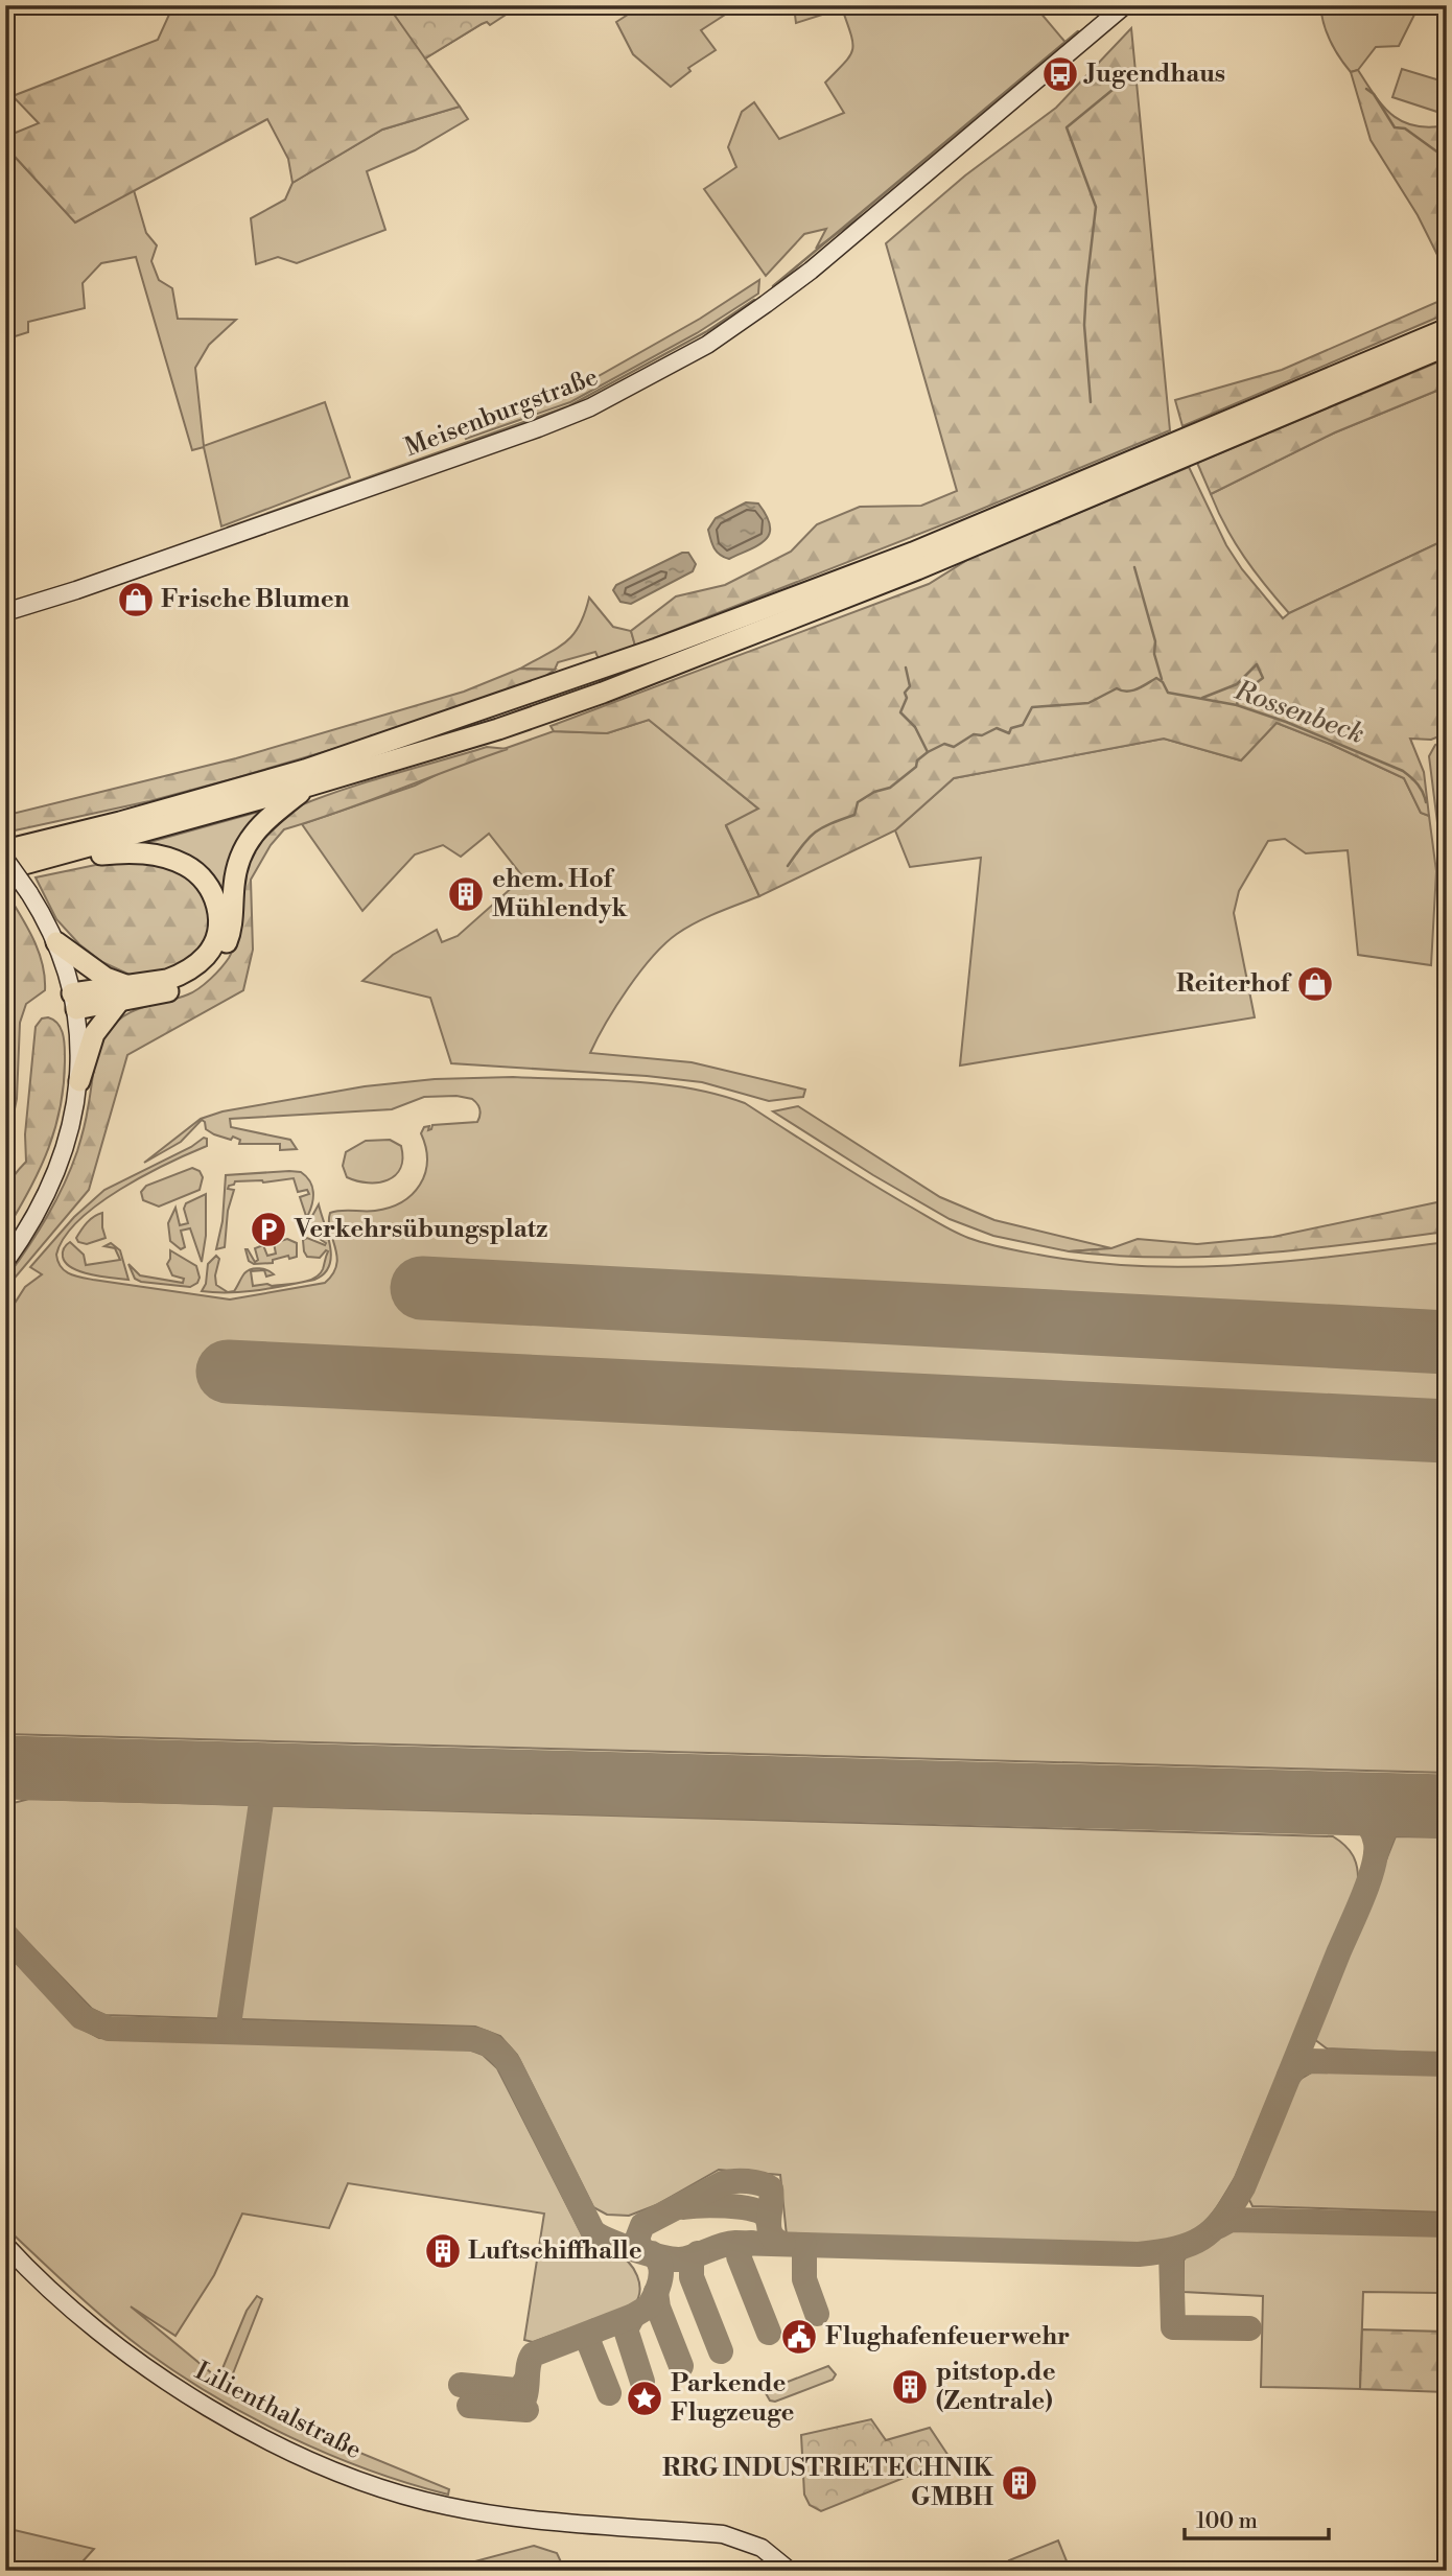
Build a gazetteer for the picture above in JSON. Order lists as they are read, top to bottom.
{
  "streets": {
    "main road": ["Meisenburgstraße", "Lilienthalstraße"]
  },
  "water": ["Rossenbeck"],
  "places": {
    "bus stop": ["Jugendhaus"],
    "shop": ["Frische Blumen", "Reiterhof"],
    "building": [
      "ehem. Hof Mühlendyk",
      "Luftschiffhalle",
      "pitstop.de (Zentrale)",
      "RRG INDUSTRIETECHNIK GMBH"
    ],
    "parking": ["Verkehrsübungsplatz"],
    "public building": ["Flughafenfeuerwehr"],
    "place": ["Parkende Flugzeuge"]
  },
  "scale_bar": "100 m"
}
